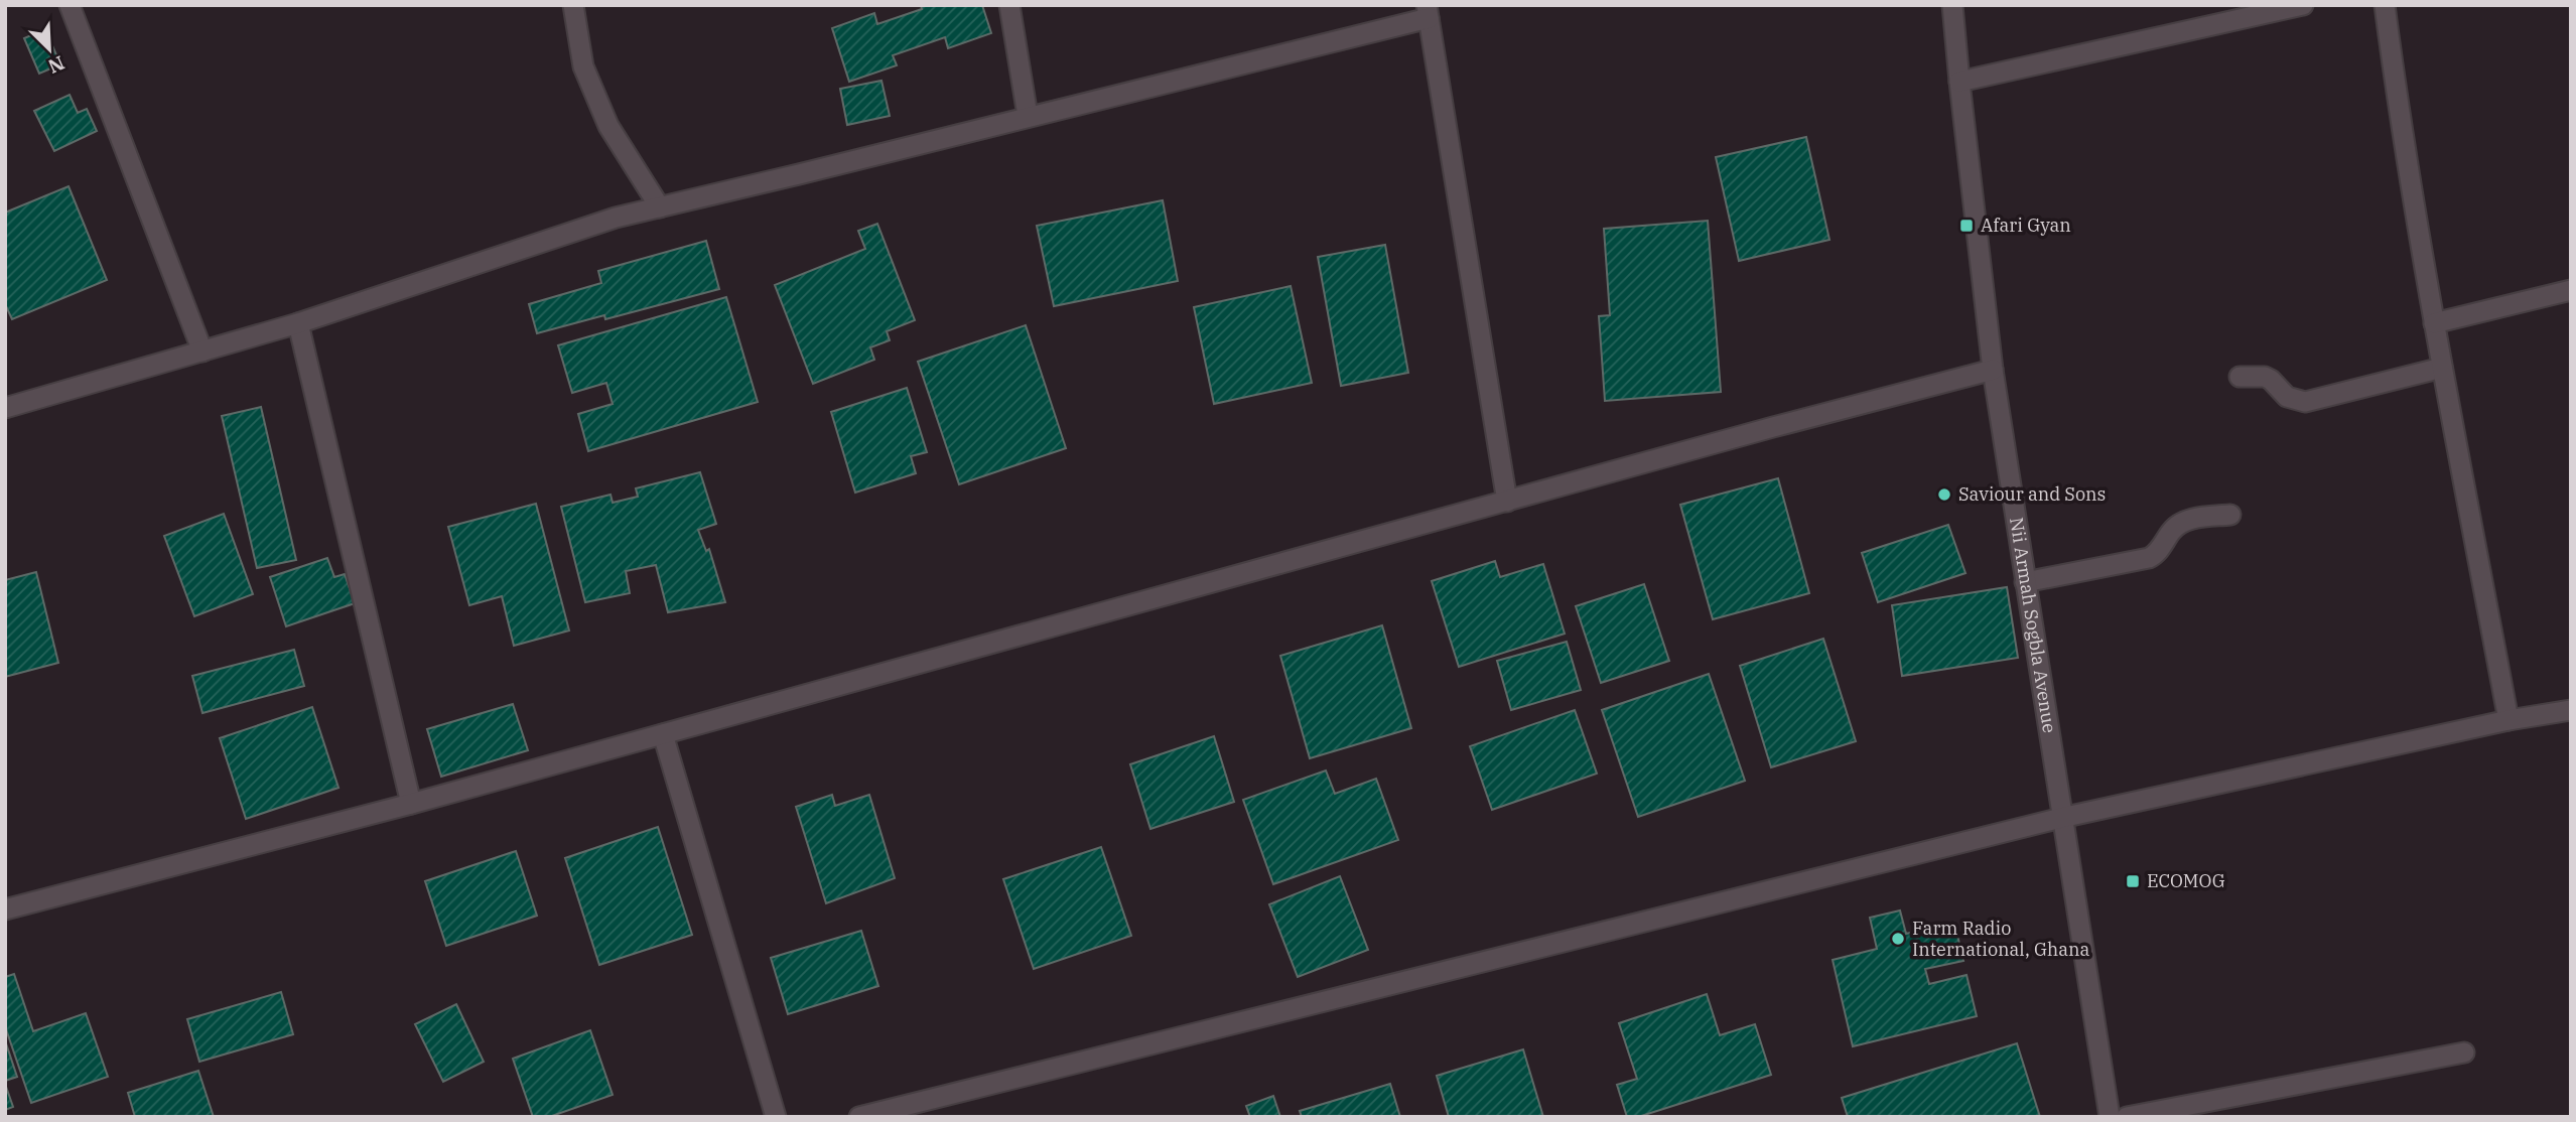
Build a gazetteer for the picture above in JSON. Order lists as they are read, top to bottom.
{
  "streets": {
    "street": ["Nii Armah Sogbla Avenue"]
  },
  "places": {
    "transit": ["Afari Gyan", "ECOMOG"],
    "other": ["Saviour and Sons", "Farm Radio International, Ghana"]
  },
  "north": "bottom right"
}
